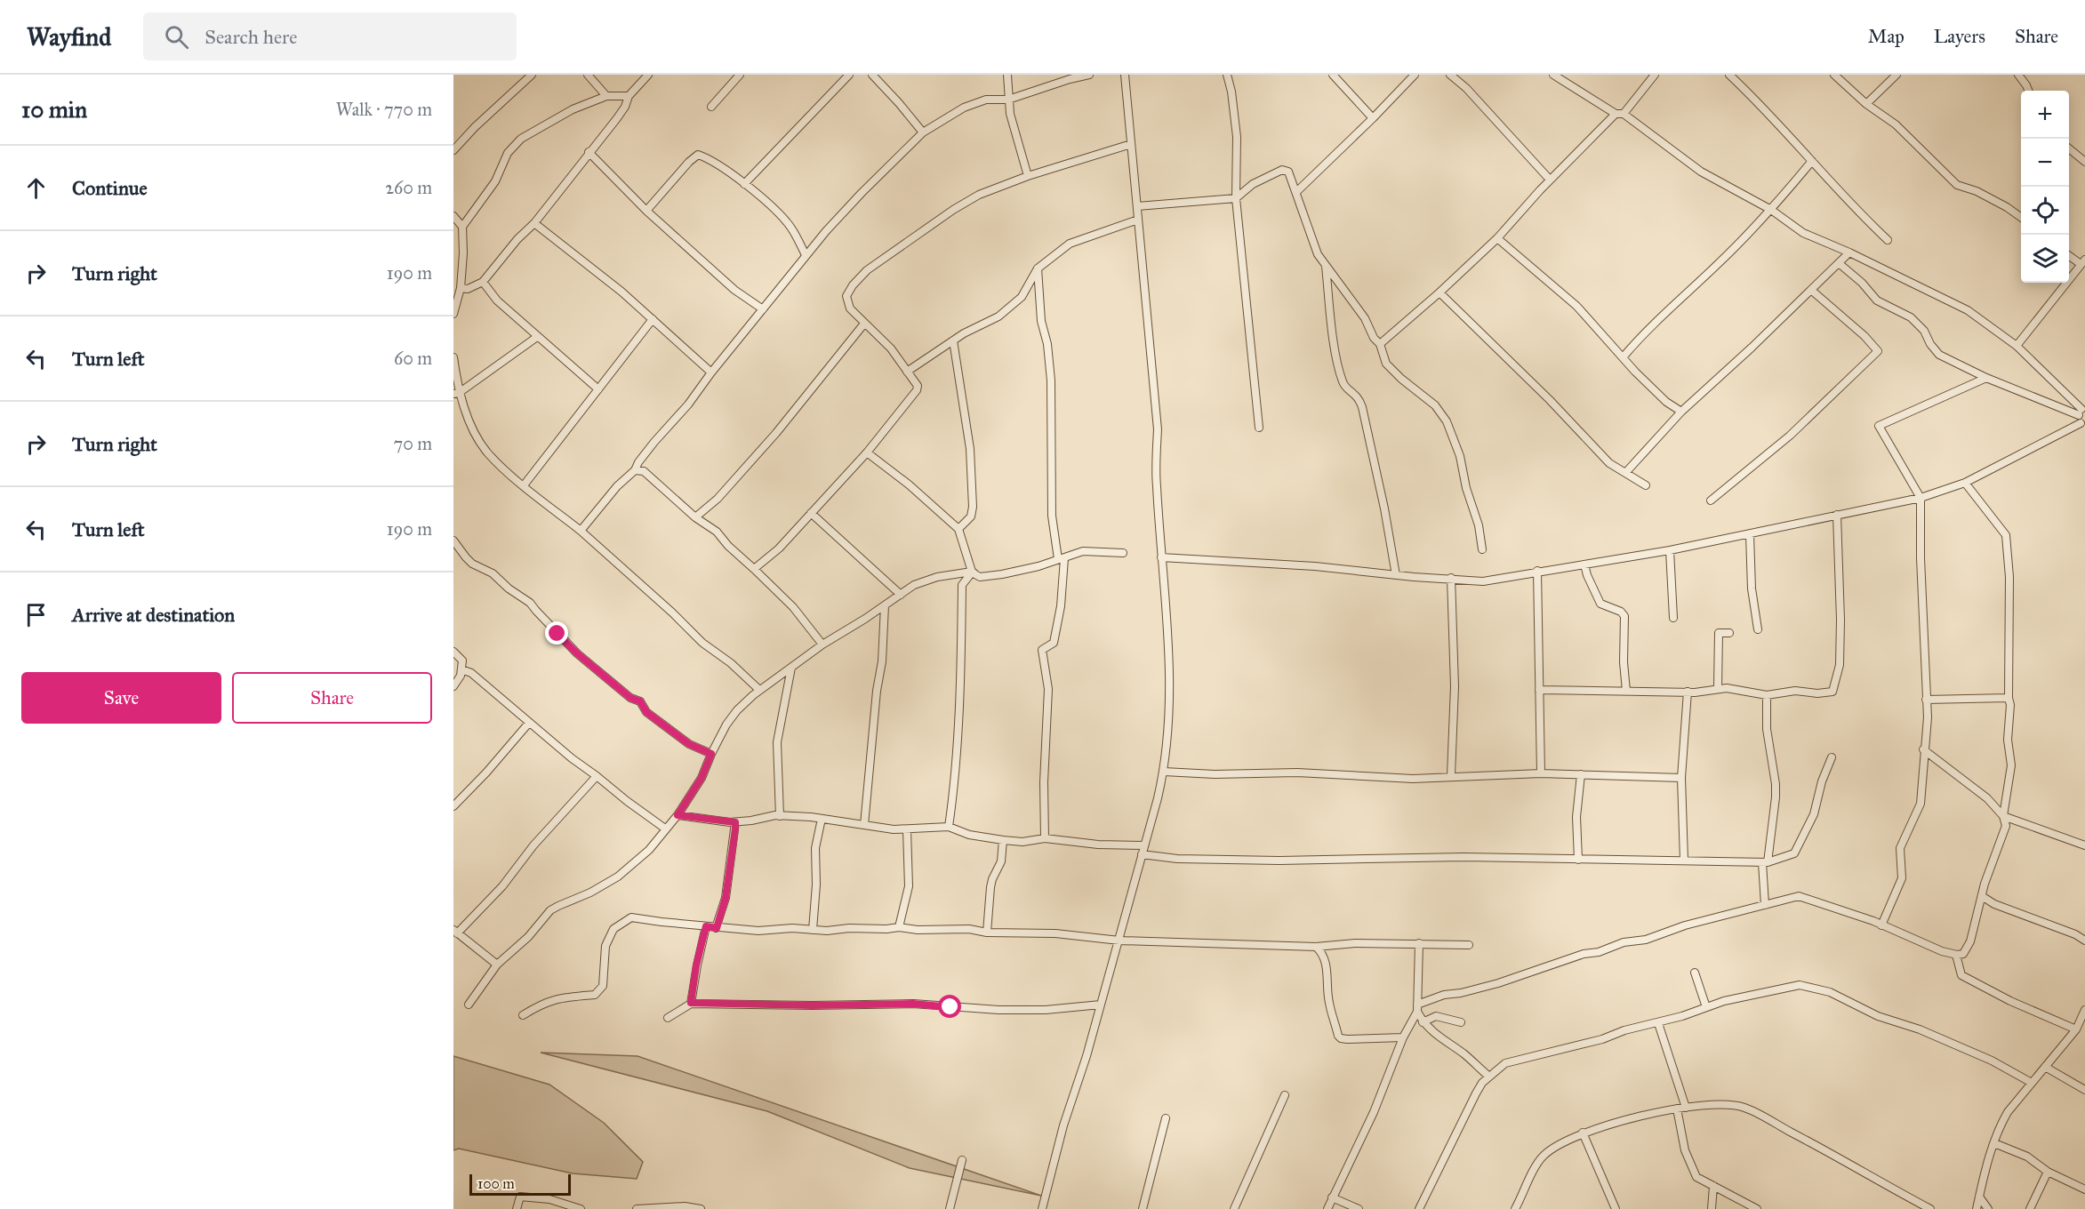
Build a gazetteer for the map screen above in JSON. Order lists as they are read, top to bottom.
{
  "scale_bar": "100 m",
  "page": {
    "header": "Wayfind",
    "search": "Search here",
    "nav": ["Map", "Layers", "Share"],
    "heading": ["10 min", "Walk · 770 m"],
    "map_buttons": ["+", "−"],
    "list": [
      ["Continue", "260 m"],
      ["Turn right", "190 m"],
      ["Turn left", "60 m"],
      ["Turn right", "70 m"],
      ["Turn left", "190 m"],
      "Arrive at destination"
    ],
    "buttons": ["Save", "Share"],
    "scale": "100 m"
  }
}
